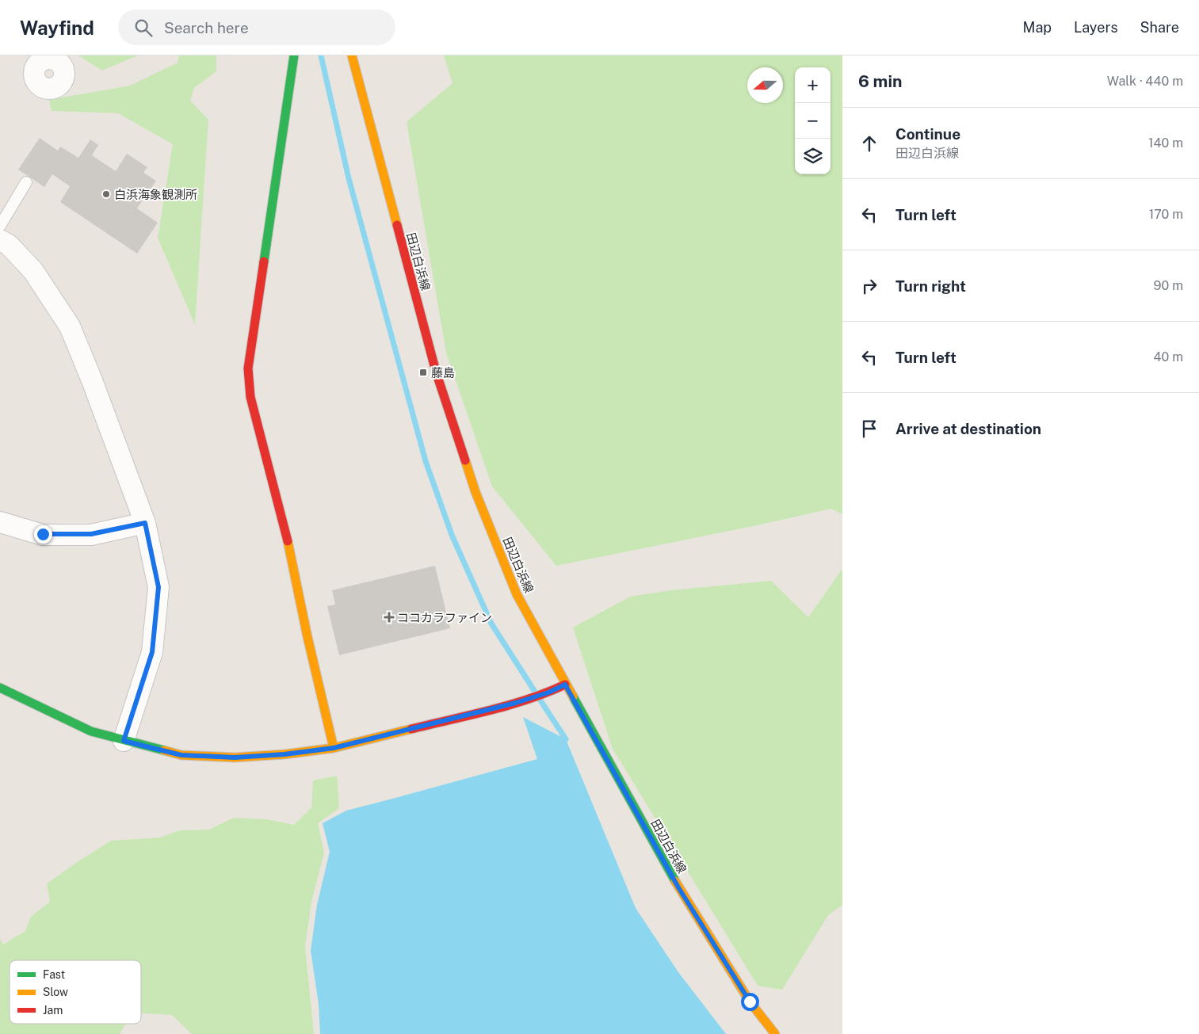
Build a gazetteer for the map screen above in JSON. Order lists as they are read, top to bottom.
{
  "streets": {
    "street": ["田辺白浜線"]
  },
  "places": {
    "other": ["白浜海象観測所"],
    "transit": ["藤島"],
    "health": ["ココカラファイン"]
  },
  "legend": ["Fast", "Slow", "Jam"],
  "north": "left",
  "page": {
    "header": "Wayfind",
    "search": "Search here",
    "nav": ["Map", "Layers", "Share"],
    "heading": ["6 min", "Walk · 440 m"],
    "map_buttons": ["+", "−"],
    "list": [
      ["Continue", "田辺白浜線", "140 m"],
      ["Turn left", "170 m"],
      ["Turn right", "90 m"],
      ["Turn left", "40 m"],
      "Arrive at destination"
    ]
  }
}
